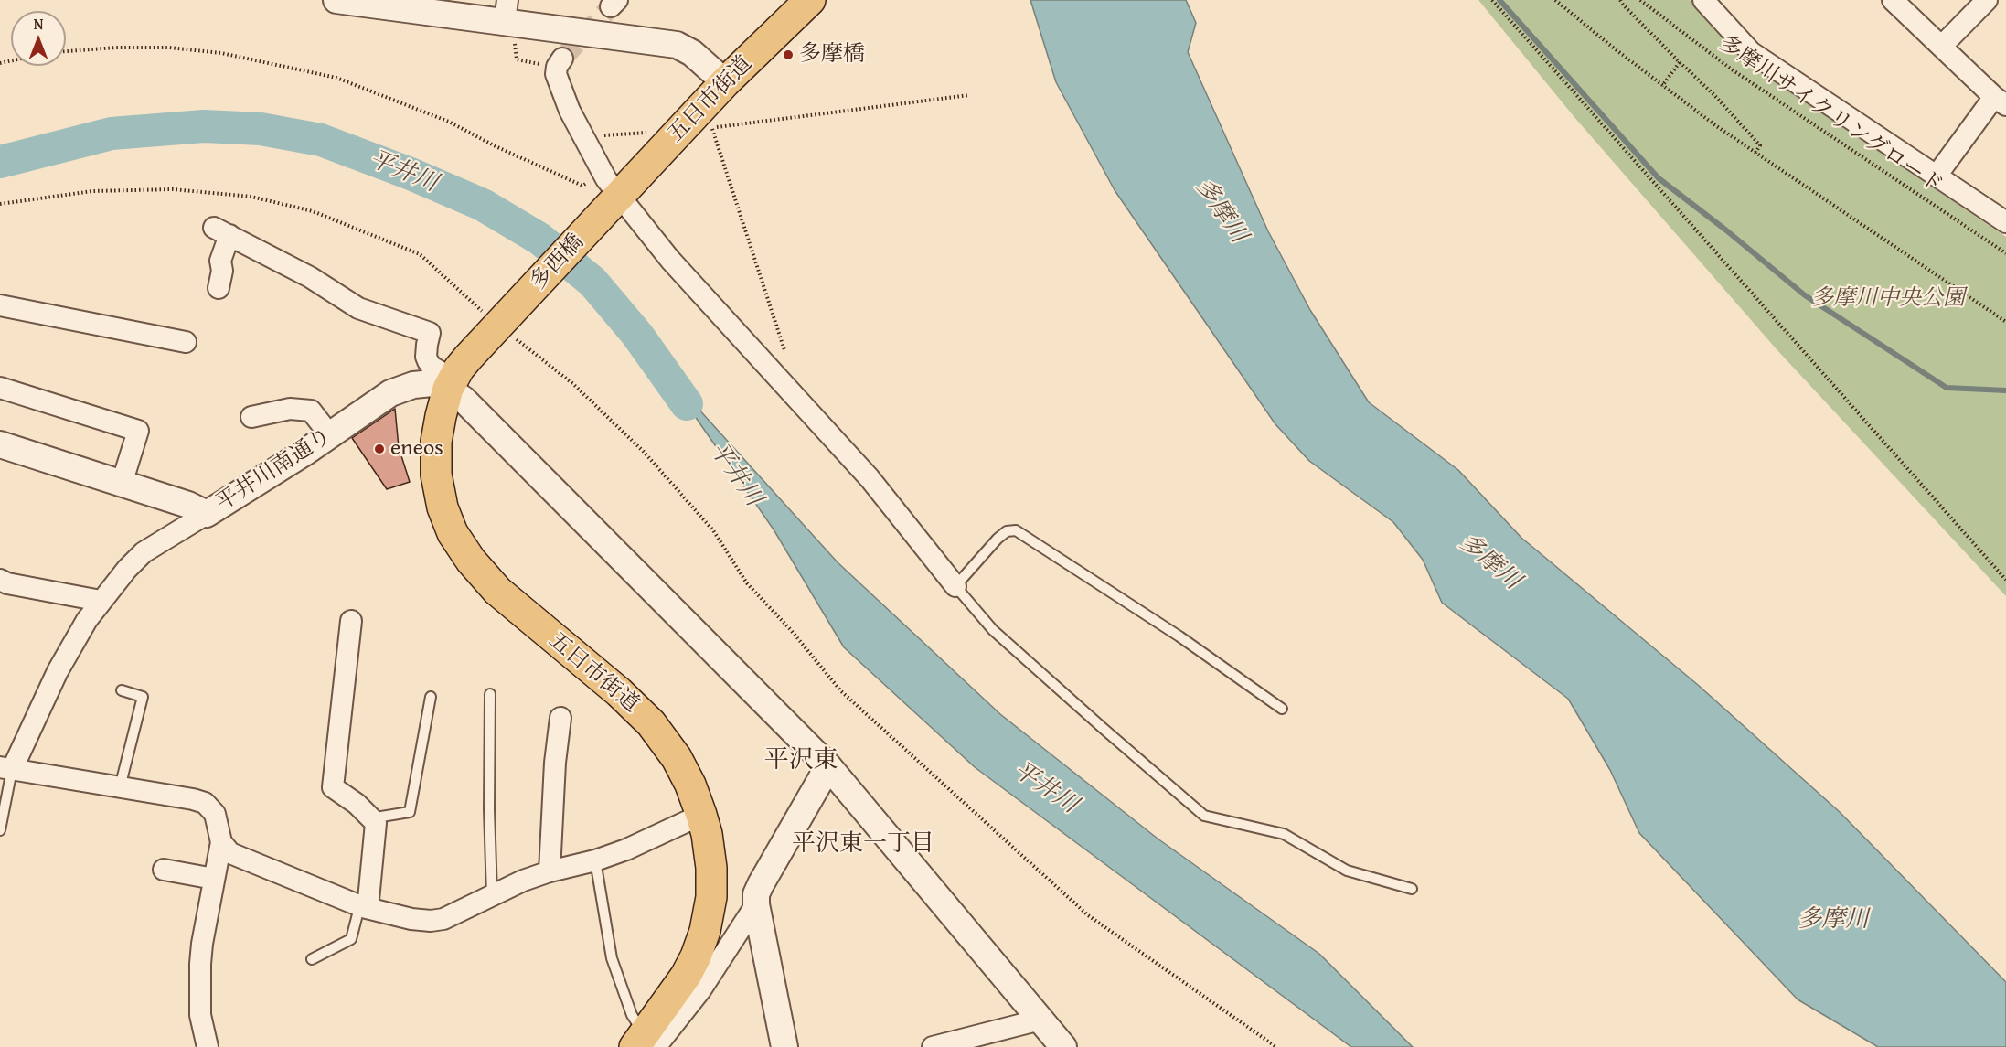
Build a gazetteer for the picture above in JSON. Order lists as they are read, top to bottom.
{
  "streets": {
    "main road": ["五日市街道", "多西橋"],
    "street": ["平井川南通り"],
    "path": ["多摩川サイクリングロード"]
  },
  "crossings": [
    ["五日市街道", "多西橋"],
    ["五日市街道", "平井川南通り"]
  ],
  "districts": ["平沢東", "平沢東一丁目"],
  "water": ["平井川", "多摩川"],
  "parks": ["多摩川中央公園"],
  "places": ["多摩橋", "eneos"],
  "north": "top"
}
